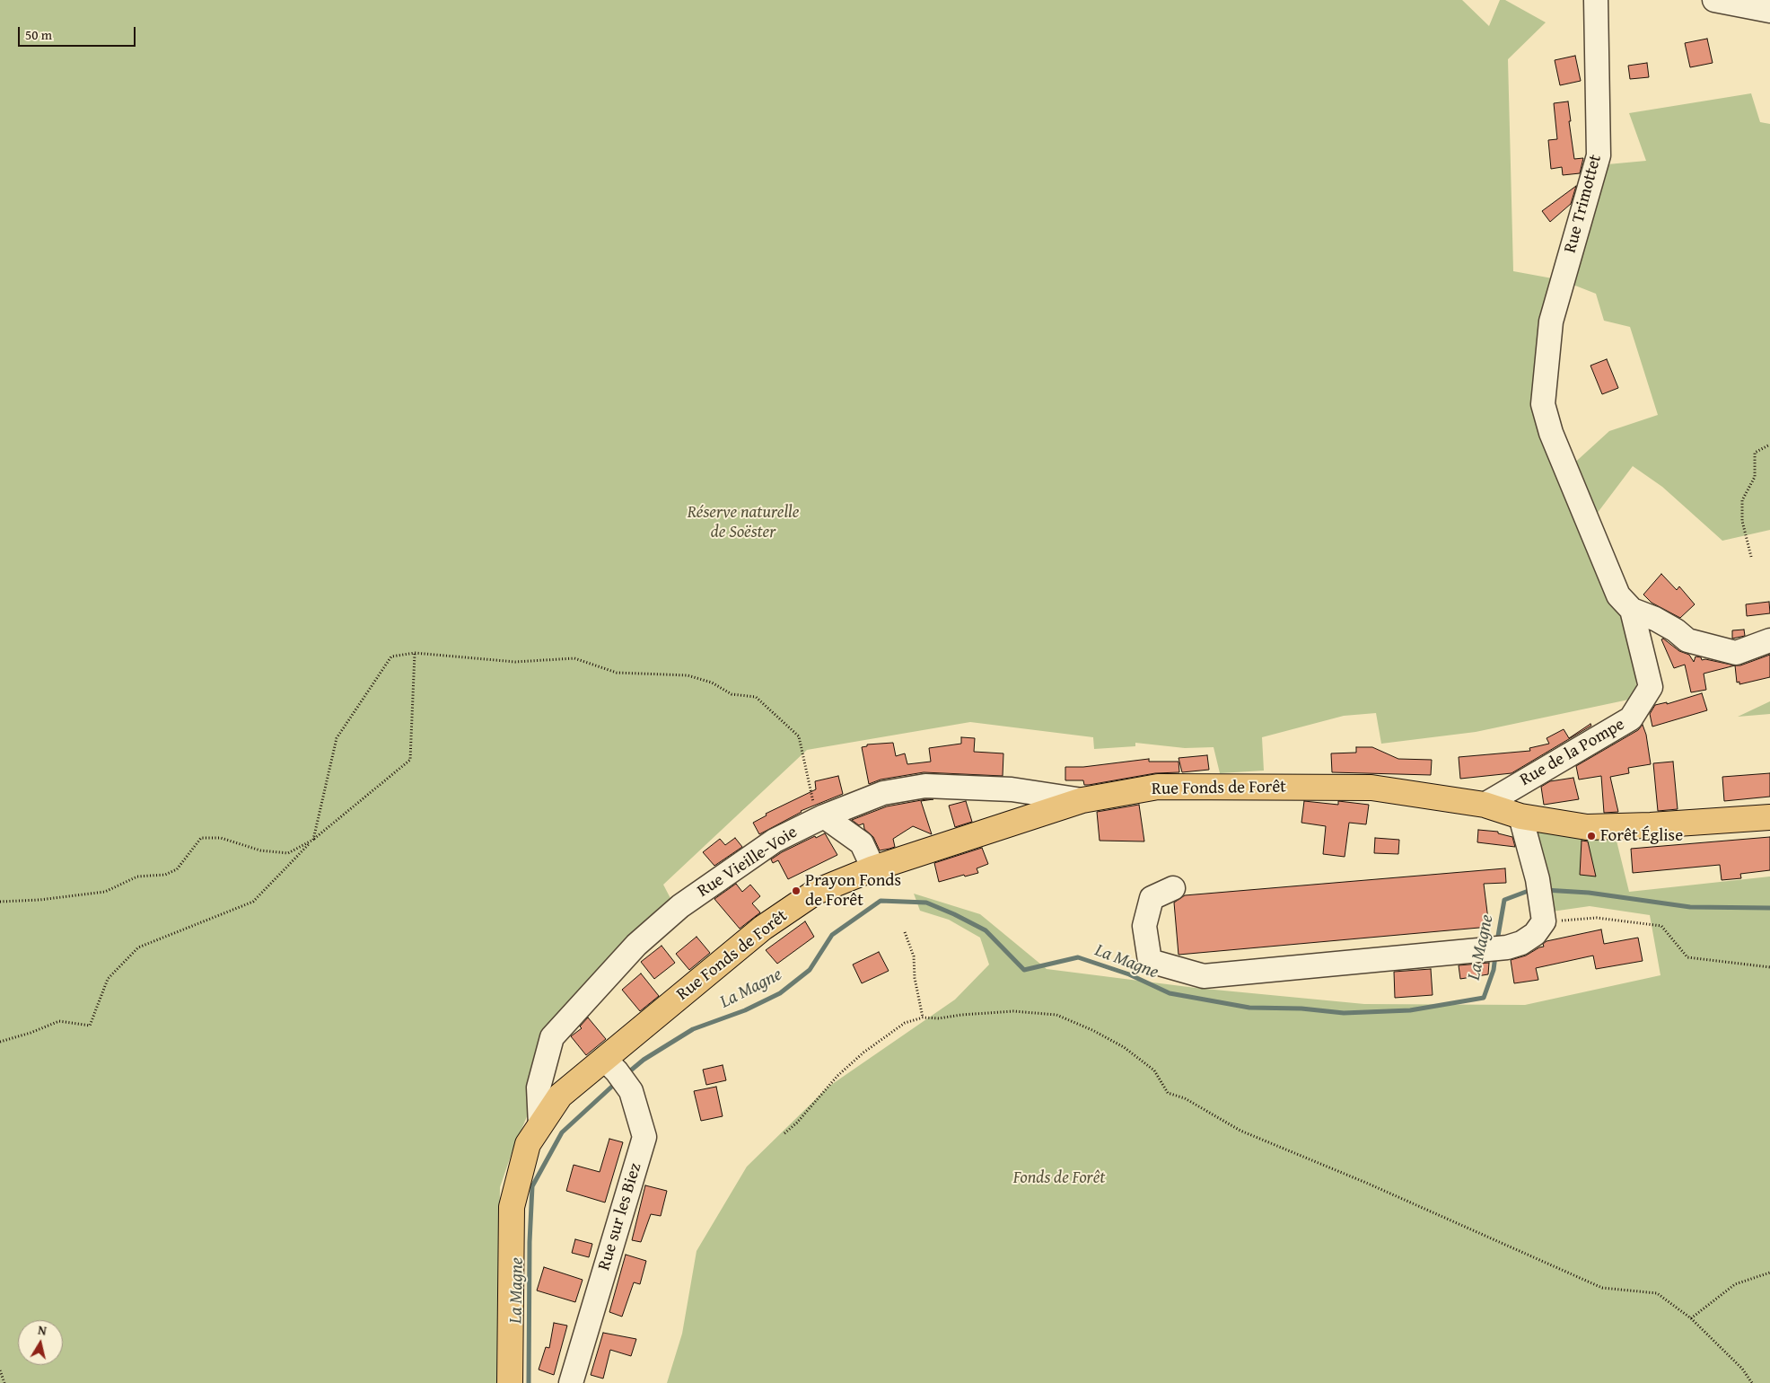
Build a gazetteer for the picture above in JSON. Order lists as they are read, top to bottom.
{
  "streets": {
    "main road": ["Rue Fonds de Forêt"],
    "street": [
      "Rue Trimottet",
      "Rue de la Pompe",
      "Rue Vieille-Voie",
      "Rue sur les Biez"
    ]
  },
  "crossings": [
    ["Rue Trimottet", "Rue de la Pompe"],
    ["Rue de la Pompe", "Rue Fonds de Forêt"],
    ["Rue Fonds de Forêt", "Rue Vieille-Voie"],
    ["Rue Fonds de Forêt", "Rue sur les Biez"]
  ],
  "water": ["La Magne"],
  "parks": ["Réserve naturelle de Soëster", "Fonds de Forêt"],
  "places": ["Forêt Église", "Prayon Fonds de Forêt"],
  "scale_bar": "50 m",
  "north": "top"
}
